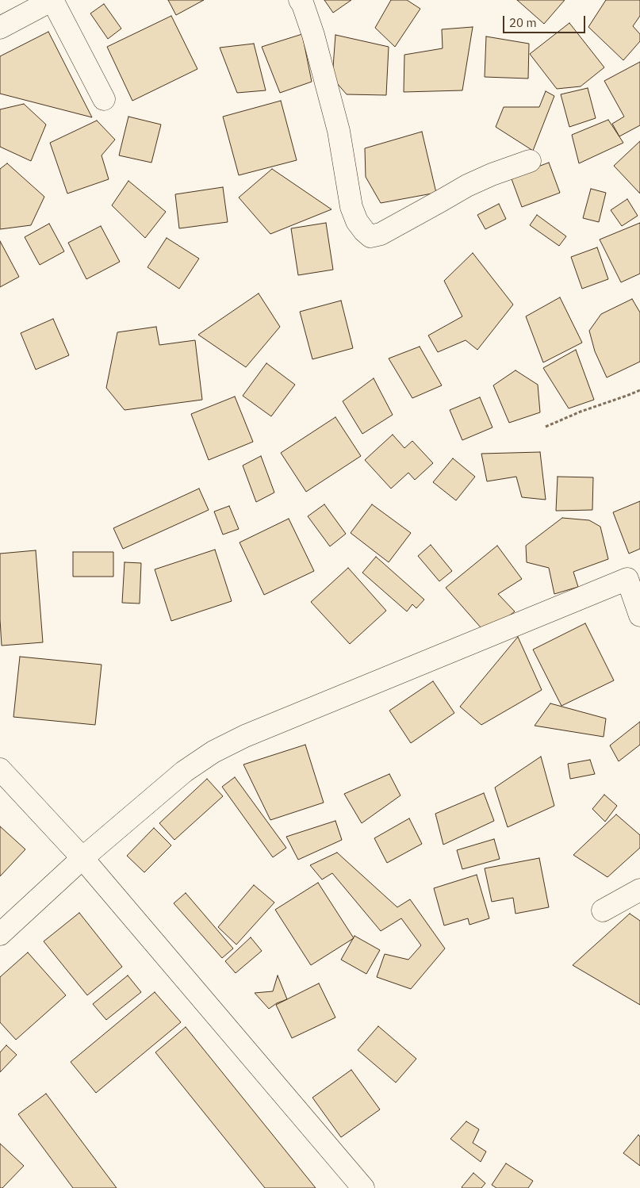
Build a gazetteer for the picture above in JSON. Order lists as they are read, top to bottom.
{
  "scale_bar": "20 m"
}
